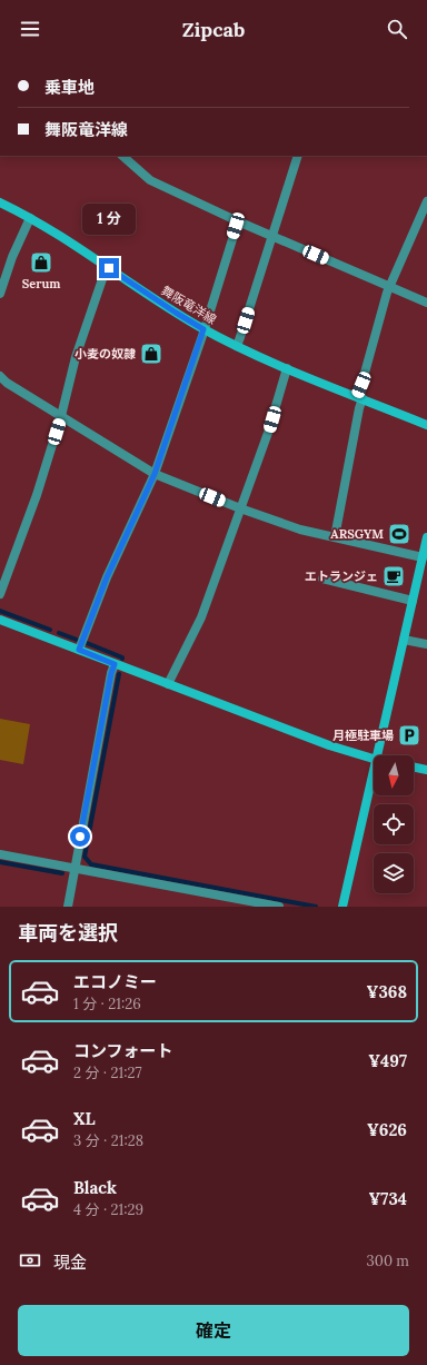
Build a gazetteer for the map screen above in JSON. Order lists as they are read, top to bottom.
{
  "streets": {
    "street": ["舞阪竜洋線"]
  },
  "places": {
    "shop": ["Serum", "小麦の奴隷"],
    "sports": ["ARSGYM"],
    "cafe": ["エトランジェ"],
    "parking": ["月極駐車場"]
  },
  "north": "bottom",
  "page": {
    "header": "Zipcab",
    "banner": ["乗車地", "舞阪竜洋線"],
    "bubble": "1 分",
    "heading": "車両を選択",
    "list": [
      {
        "name": "エコノミー",
        "note": "1 分 · 21:26",
        "value": "¥368"
      },
      {
        "name": "コンフォート",
        "note": "2 分 · 21:27",
        "value": "¥497"
      },
      {
        "name": "XL",
        "note": "3 分 · 21:28",
        "value": "¥626"
      },
      {
        "name": "Black",
        "note": "4 分 · 21:29",
        "value": "¥734"
      }
    ],
    "pay": ["現金", "300 m"],
    "buttons": "確定"
  }
}
